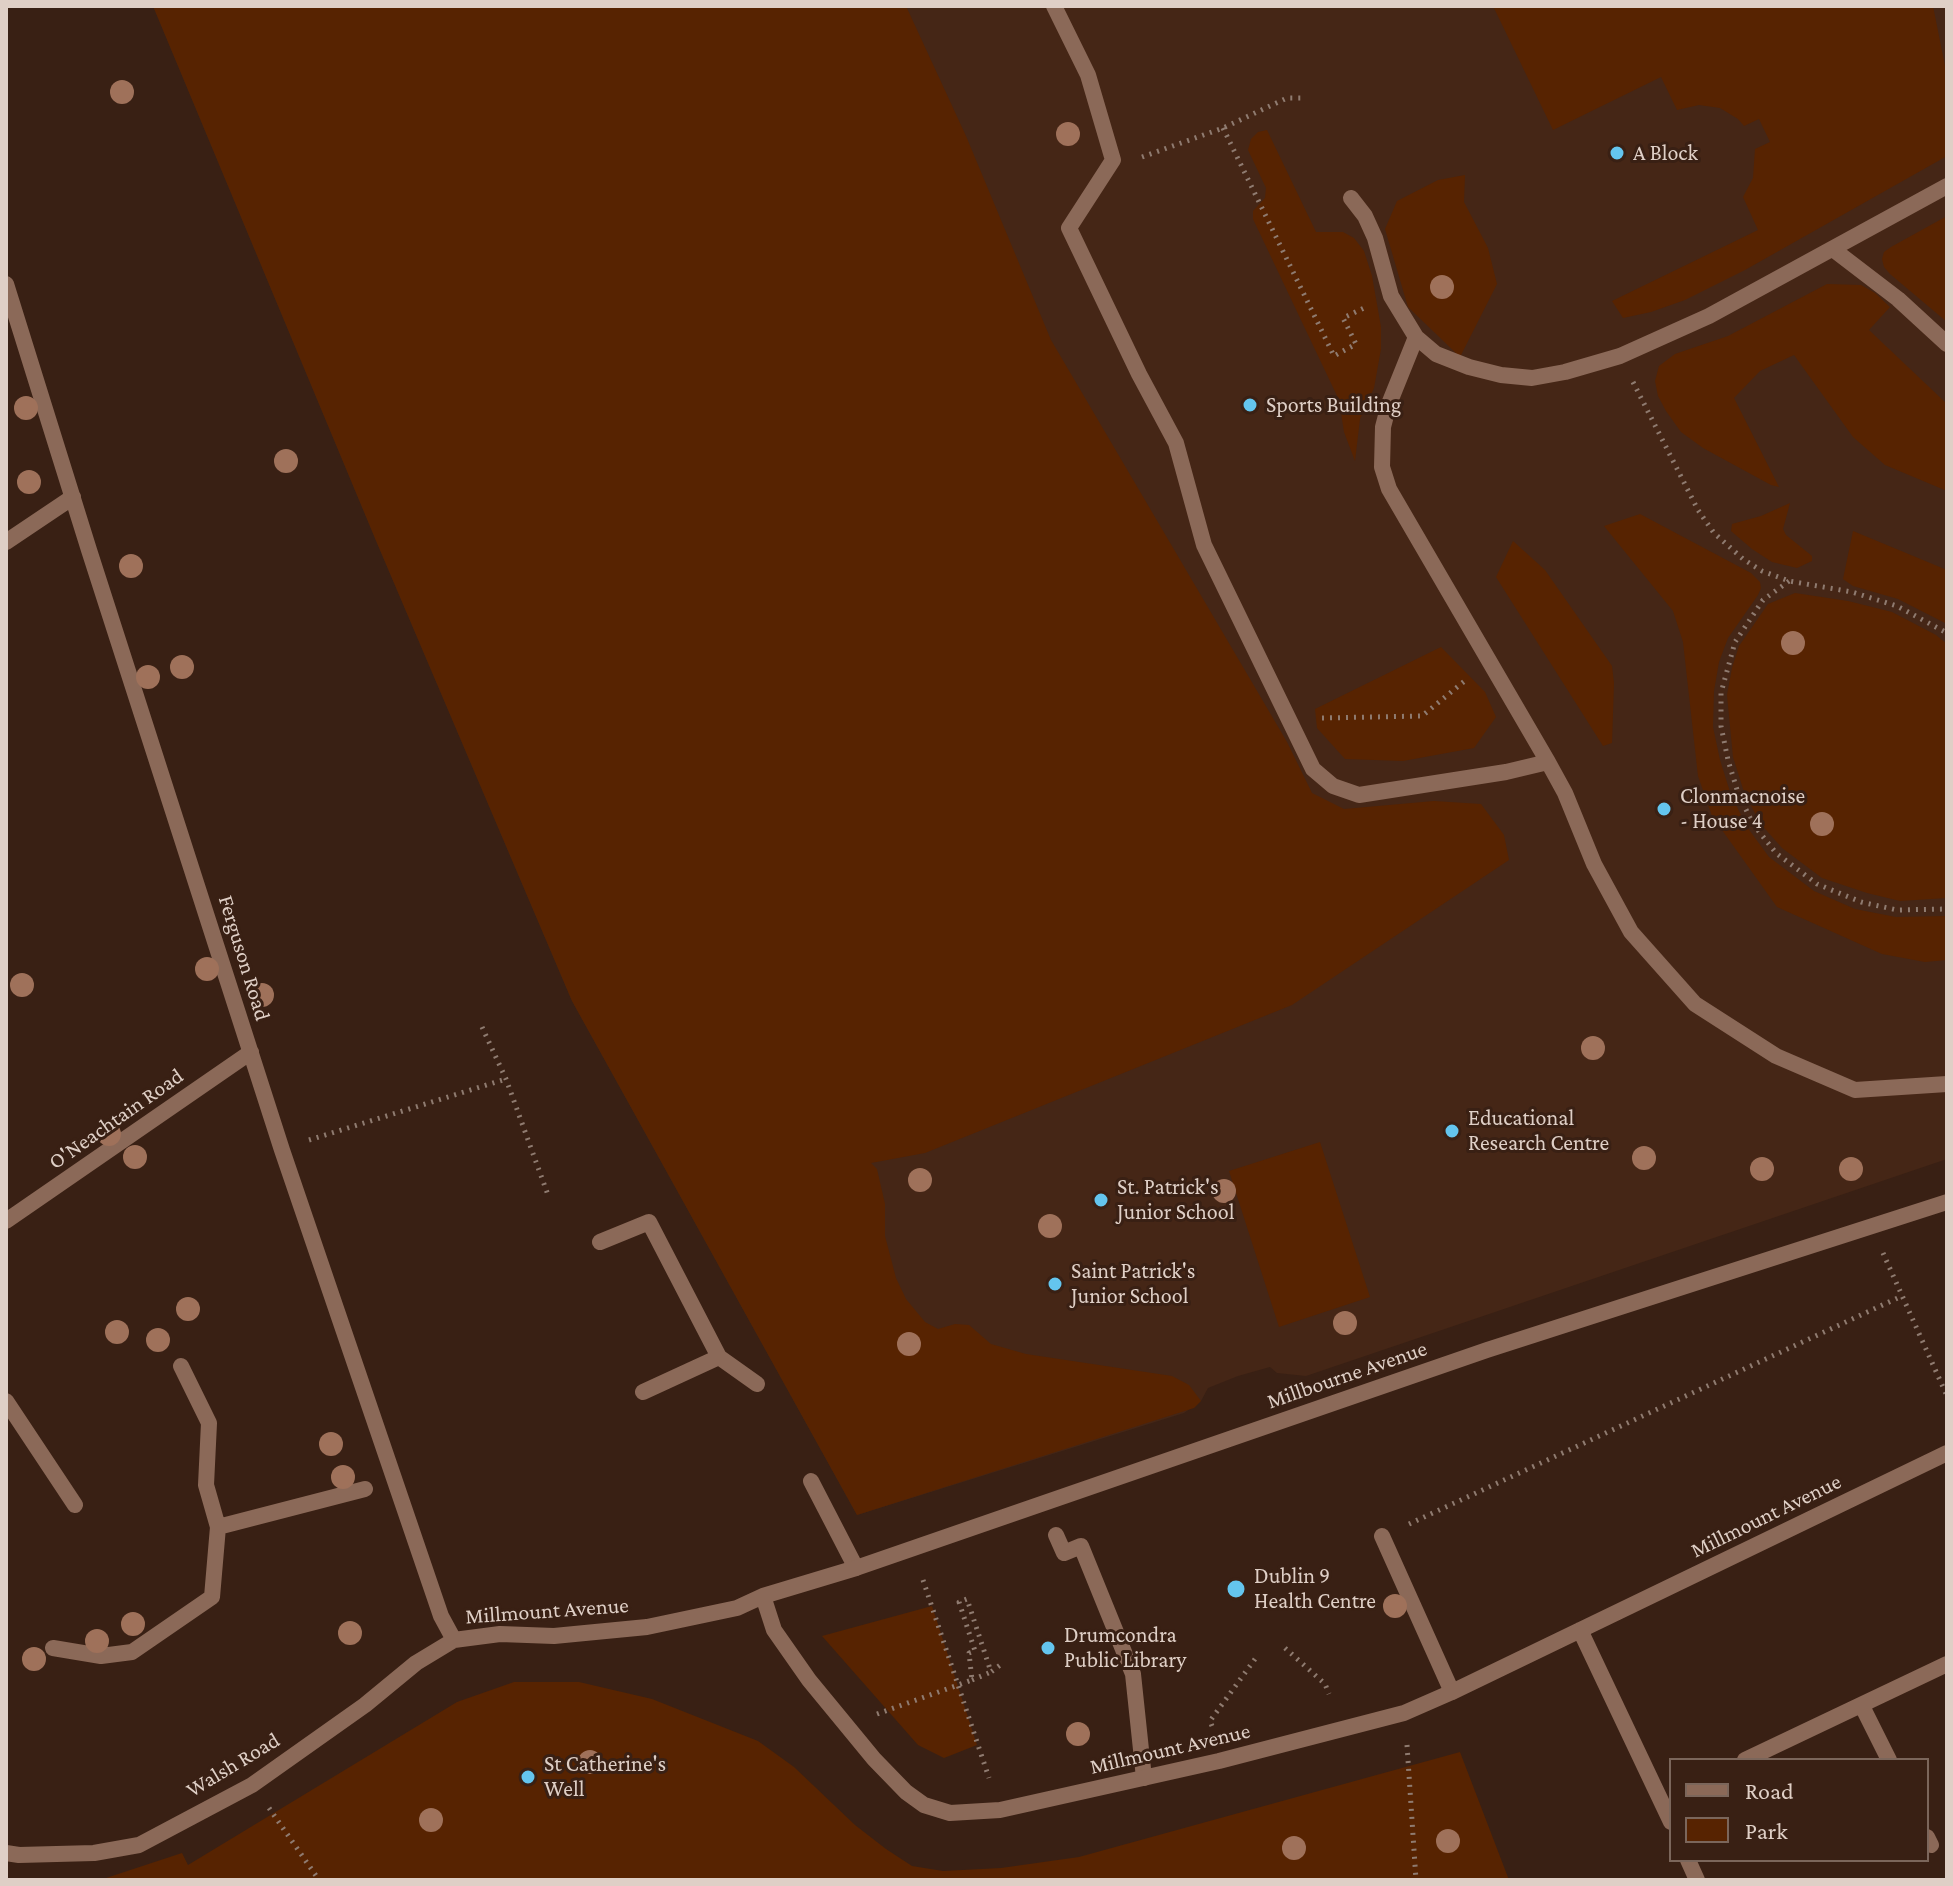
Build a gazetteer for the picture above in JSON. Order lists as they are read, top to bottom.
{
  "streets": {
    "street": [
      "Ferguson Road",
      "O'Neachtain Road",
      "Millbourne Avenue",
      "Millmount Avenue",
      "Walsh Road"
    ]
  },
  "crossings": [
    ["Ferguson Road", "O'Neachtain Road"],
    ["Ferguson Road", "Millmount Avenue"],
    ["Ferguson Road", "Walsh Road"],
    ["Millbourne Avenue", "Millmount Avenue"],
    ["Millmount Avenue", "Walsh Road"]
  ],
  "places": [
    "A Block",
    "Sports Building",
    "Clonmacnoise - House 4",
    "Educational Research Centre",
    "St. Patrick's Junior School",
    "Saint Patrick's Junior School",
    "Dublin 9 Health Centre",
    "Drumcondra Public Library",
    "St Catherine's Well"
  ],
  "legend": ["Road", "Park"]
}
